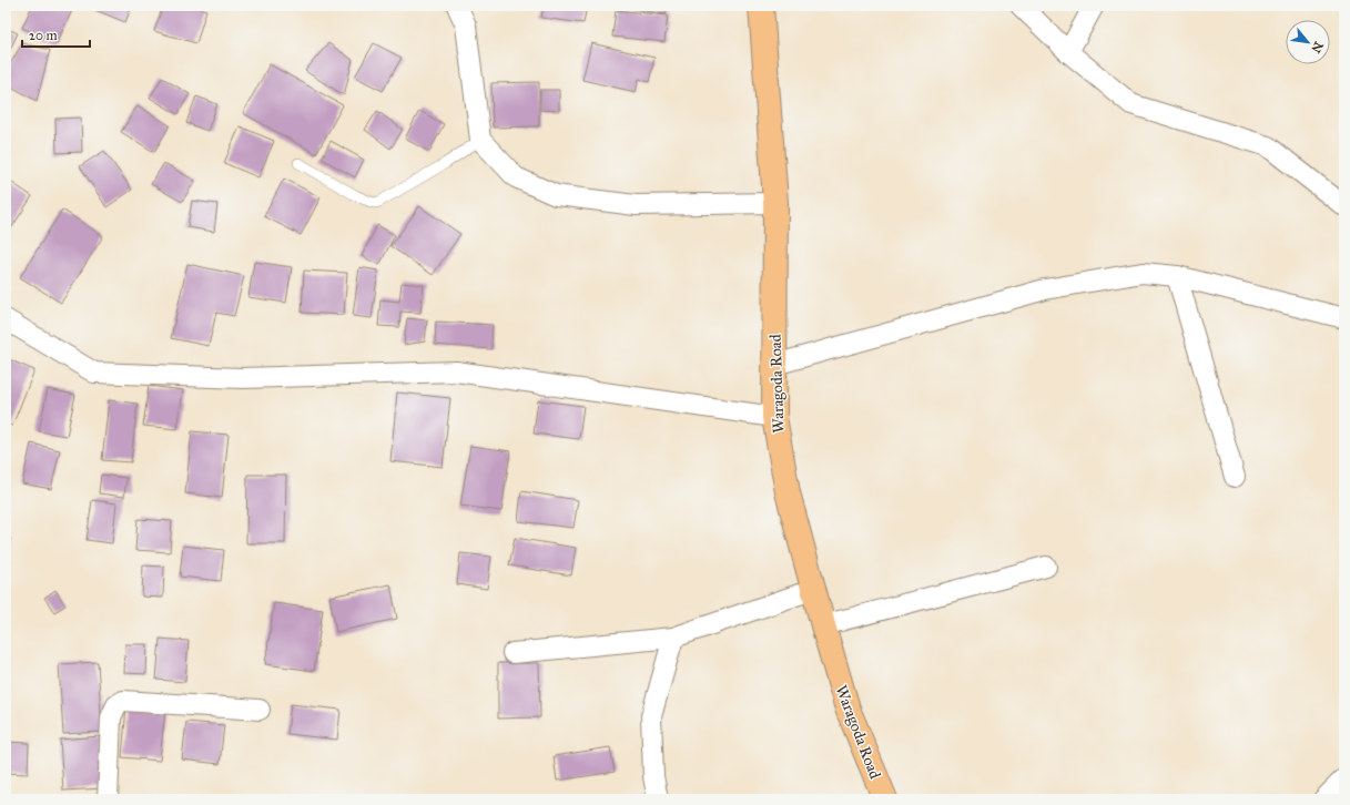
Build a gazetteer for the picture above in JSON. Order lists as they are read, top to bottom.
{
  "streets": {
    "main road": ["Waragoda Road"]
  },
  "scale_bar": "20 m",
  "north": "bottom right"
}
